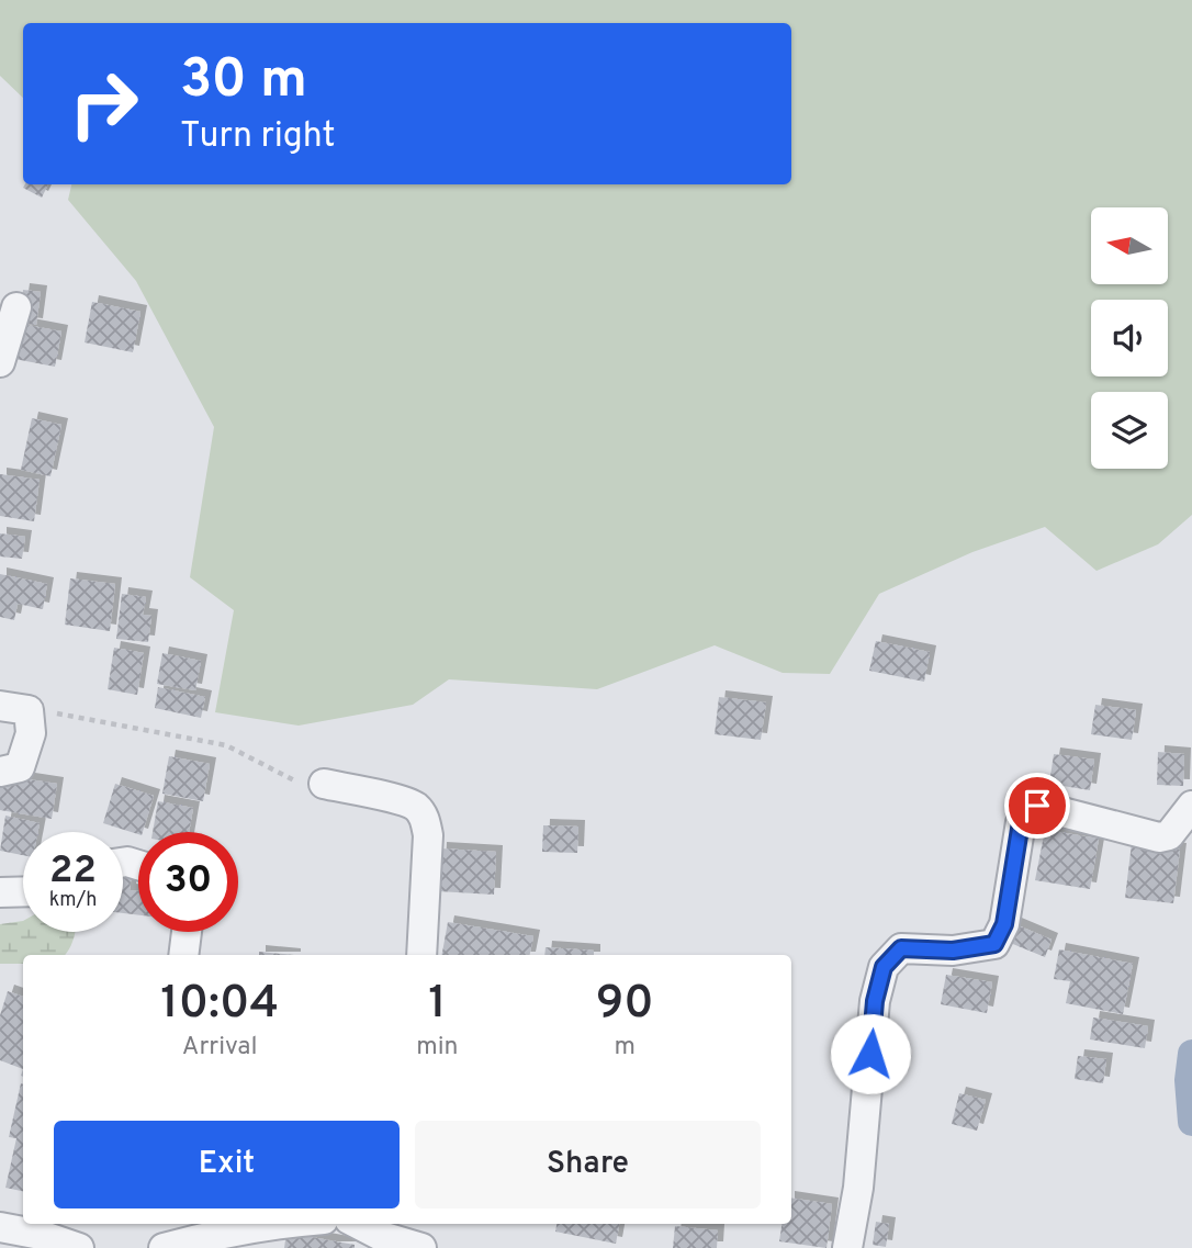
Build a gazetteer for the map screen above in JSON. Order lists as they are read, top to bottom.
{
  "north": "left",
  "page": {
    "turn": ["30 m", "Turn right"],
    "speed": "22 km/h",
    "limit": "30",
    "eta": [
      "10:04",
      "Arrival",
      "1",
      "min",
      "90",
      "m"
    ],
    "buttons": ["Exit", "Share"]
  }
}
